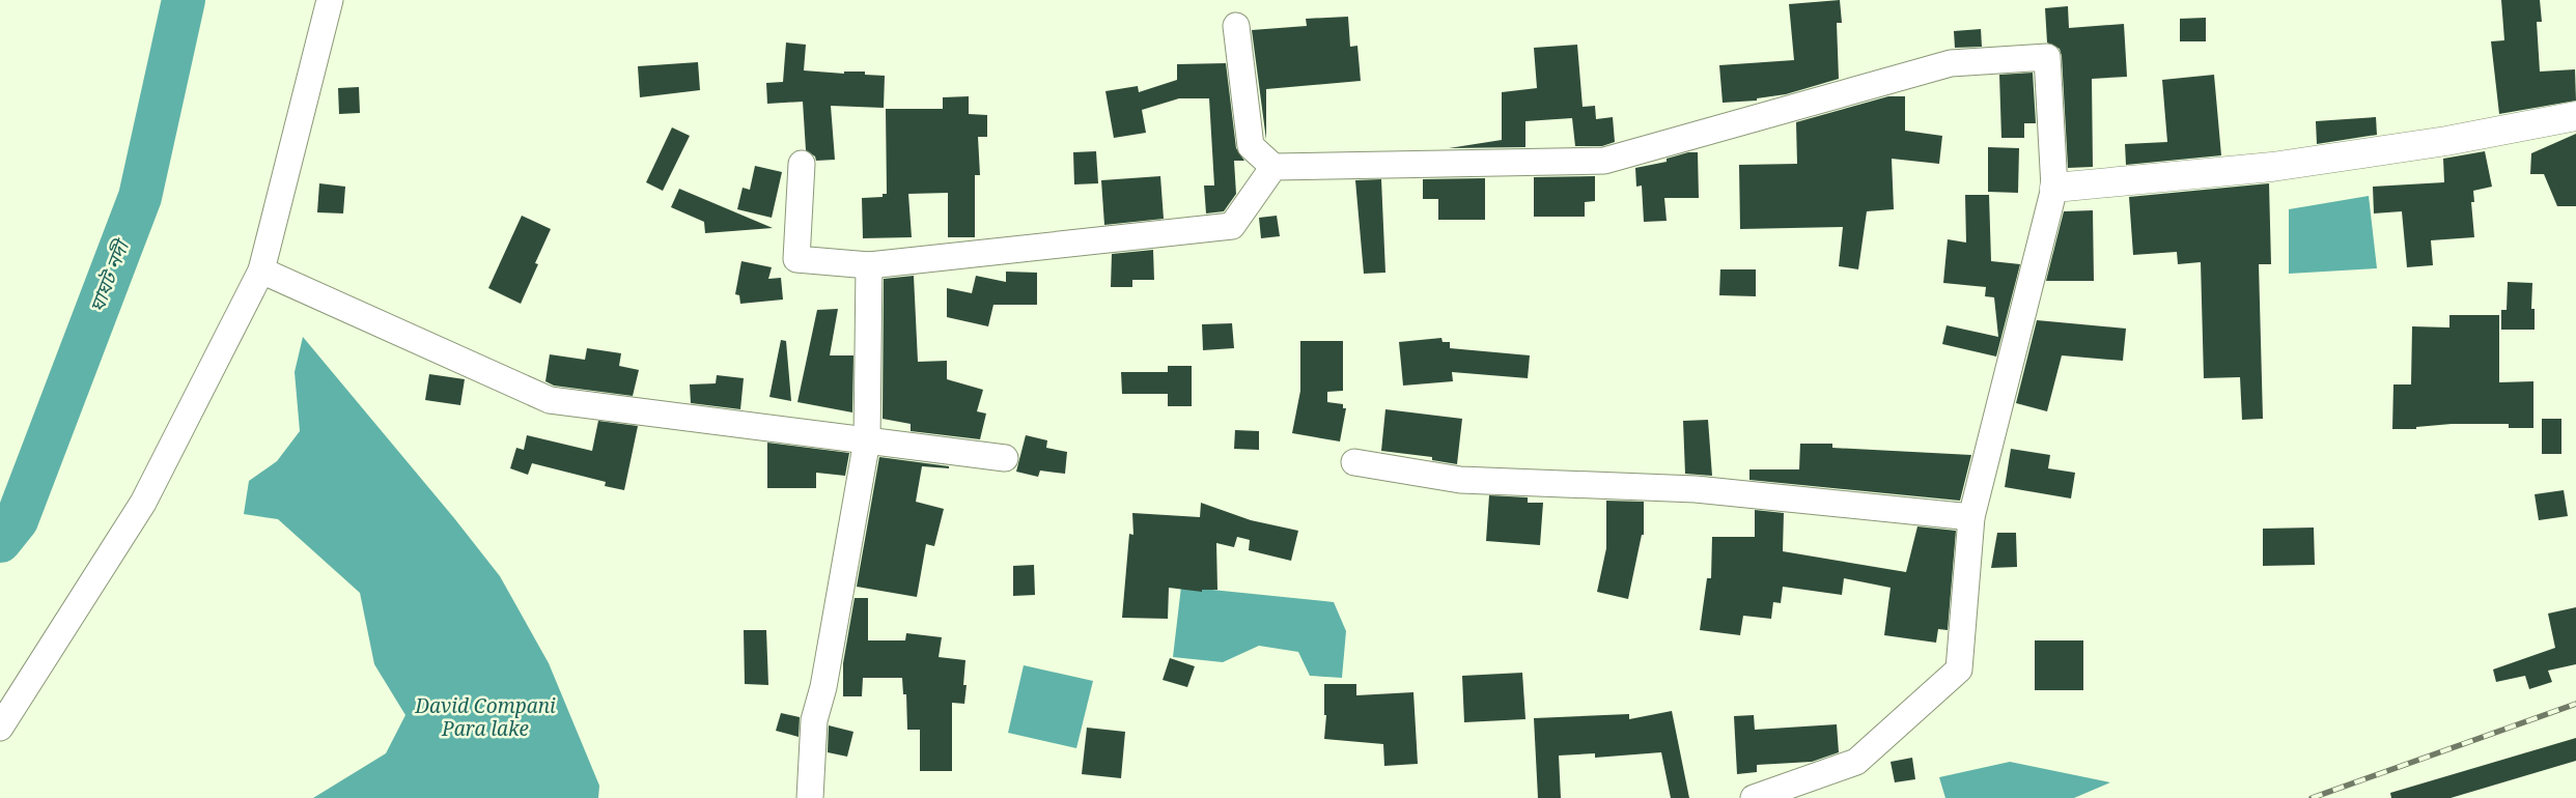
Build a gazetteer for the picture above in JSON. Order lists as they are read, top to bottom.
{
  "water": ["ঘাঘট নদী", "David Compani Para lake"]
}
